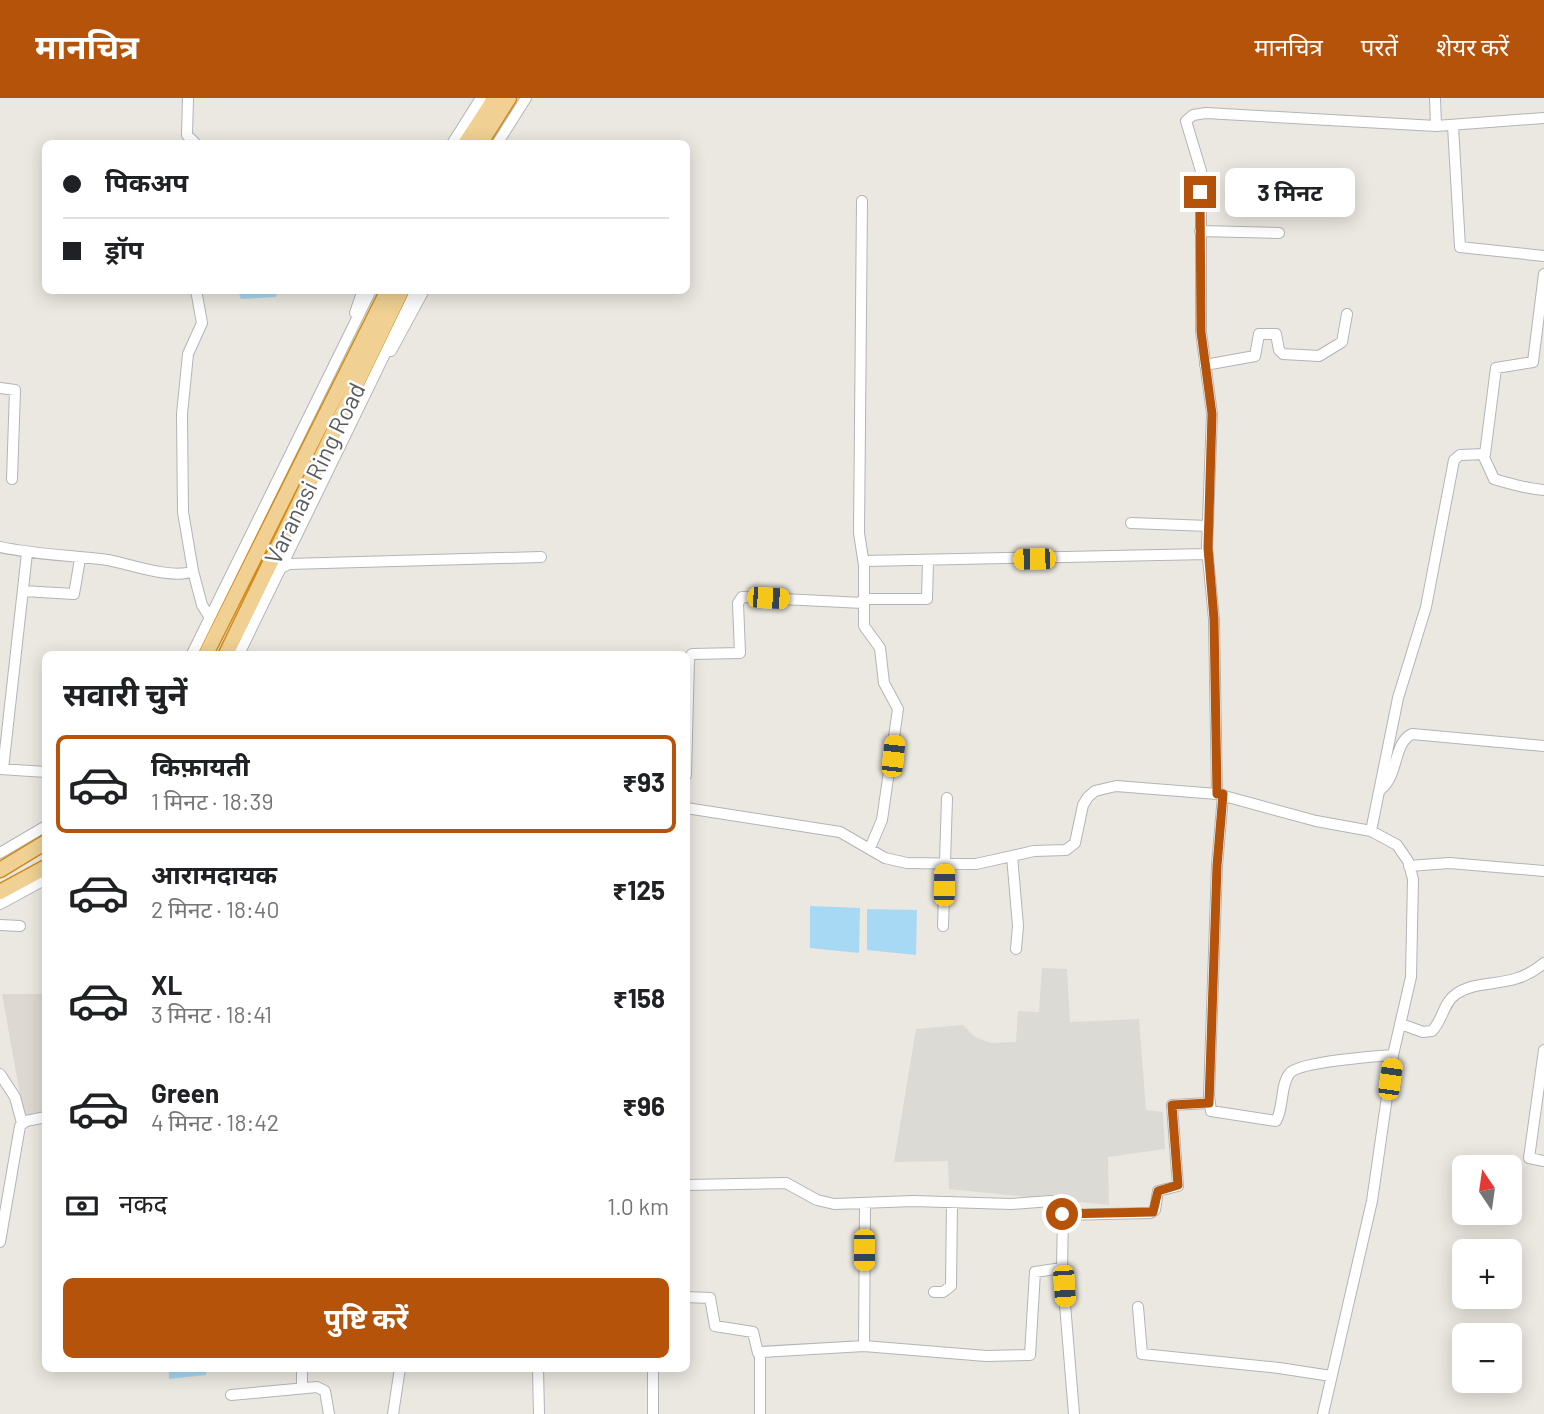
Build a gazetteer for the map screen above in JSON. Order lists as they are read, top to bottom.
{
  "streets": {
    "highway": ["Varanasi Ring Road"]
  },
  "north": "top",
  "page": {
    "header": "मानचित्र",
    "nav": ["मानचित्र", "परतें", "शेयर करें"],
    "banner": ["पिकअप", "ड्रॉप"],
    "bubble": "3 मिनट",
    "heading": "सवारी चुनें",
    "list": [
      {
        "name": "किफ़ायती",
        "note": "1 मिनट · 18:39",
        "value": "₹93"
      },
      {
        "name": "आरामदायक",
        "note": "2 मिनट · 18:40",
        "value": "₹125"
      },
      {
        "name": "XL",
        "note": "3 मिनट · 18:41",
        "value": "₹158"
      },
      {
        "name": "Green",
        "note": "4 मिनट · 18:42",
        "value": "₹96"
      }
    ],
    "map_buttons": ["+", "−"],
    "pay": ["नकद", "1.0 km"],
    "buttons": "पुष्टि करें"
  }
}
